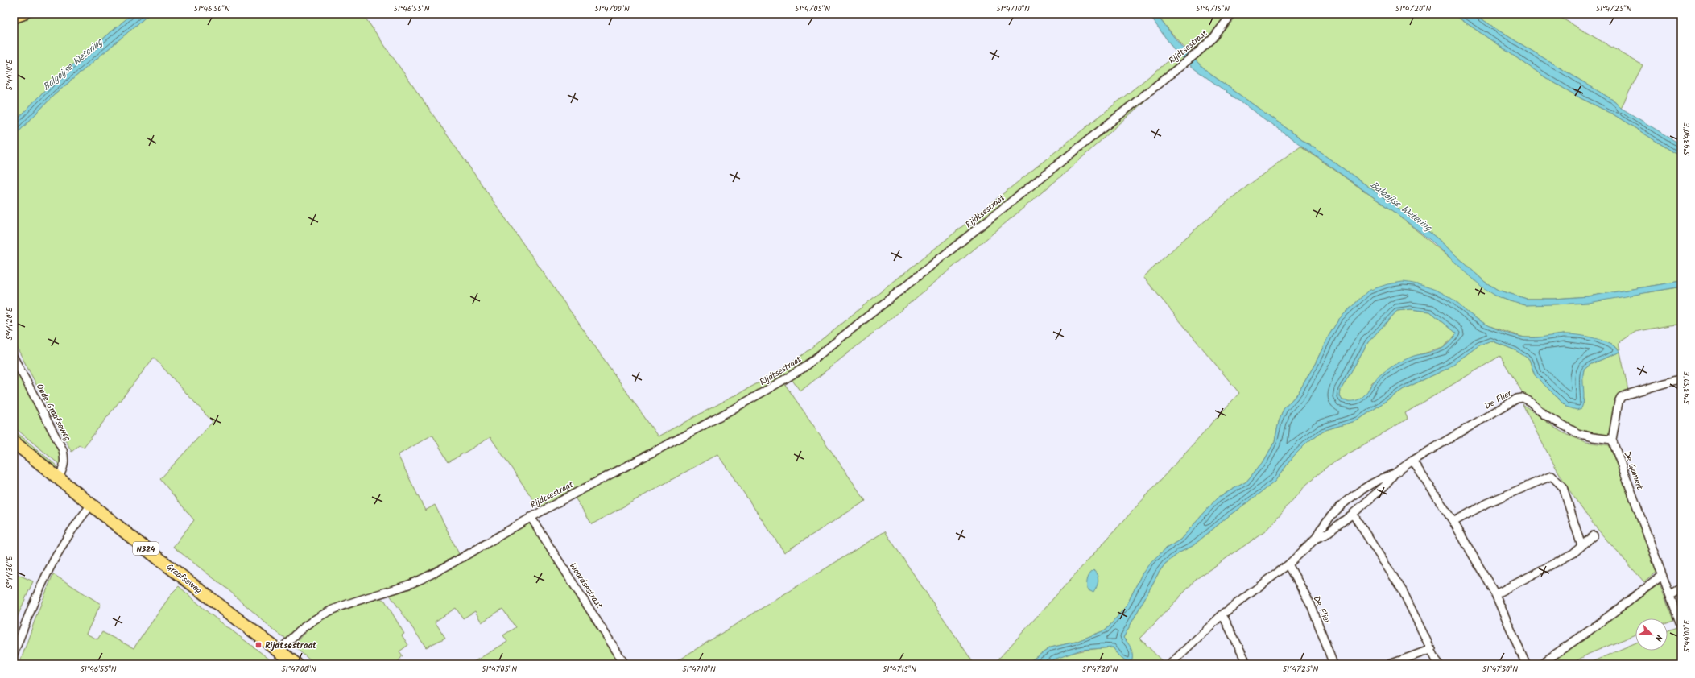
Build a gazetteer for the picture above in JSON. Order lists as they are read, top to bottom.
{
  "streets": {
    "main road": ["N324", "Graafseweg"],
    "street": [
      "Rijdtsestraat",
      "De Flier",
      "Oude Graafseweg",
      "De Gamert",
      "Woordsestraat"
    ]
  },
  "crossings": [
    ["Rijdtsestraat", "Graafseweg"],
    ["Rijdtsestraat", "Woordsestraat"],
    ["De Flier", "De Gamert"],
    ["Oude Graafseweg", "Graafseweg"]
  ],
  "water": ["Balgoijse Wetering"],
  "places": {
    "transit": ["Rijdtsestraat"]
  },
  "north": "bottom right",
  "coordinates": [
    "51°46'50\"N",
    "51°46'55\"N",
    "51°47'00\"N",
    "51°47'05\"N",
    "51°47'10\"N",
    "51°47'15\"N",
    "51°47'20\"N",
    "51°47'25\"N",
    "5°44'10\"E",
    "5°43'40\"E",
    "5°44'20\"E",
    "5°43'50\"E",
    "5°44'30\"E",
    "5°44'00\"E",
    "51°47'30\"N"
  ]
}
